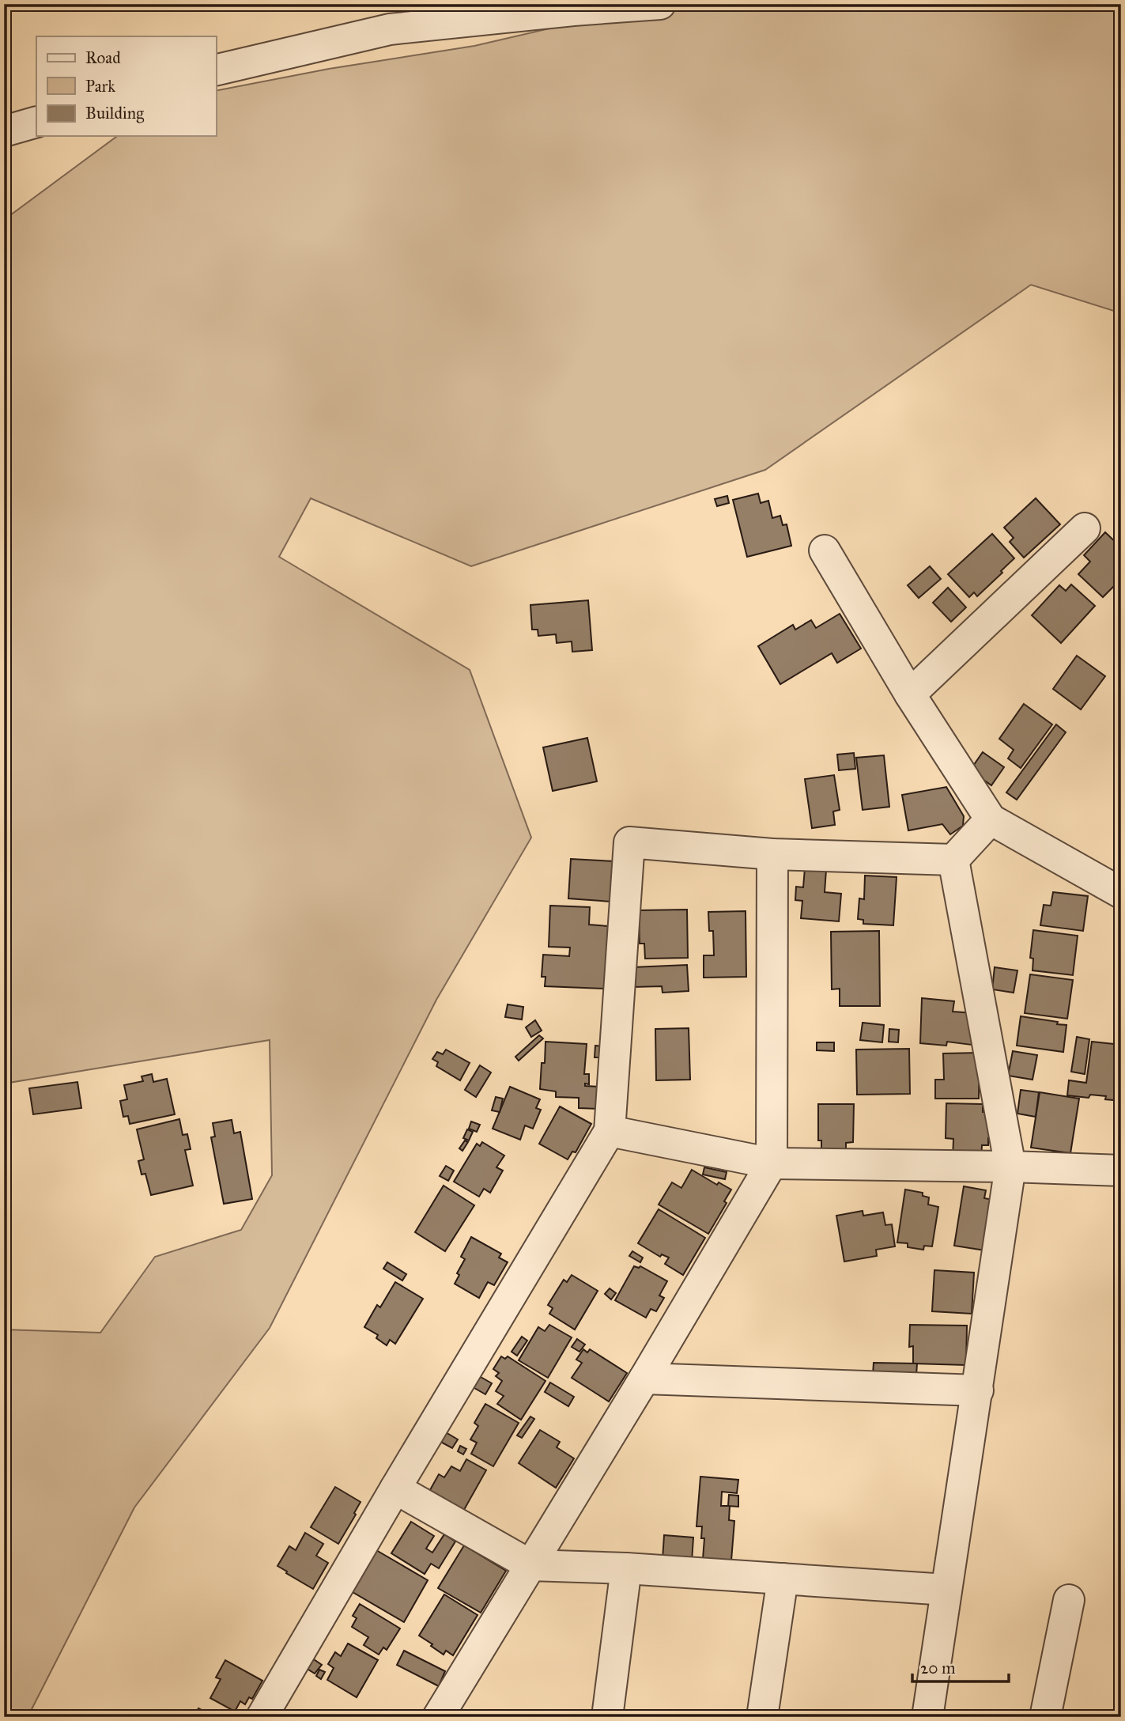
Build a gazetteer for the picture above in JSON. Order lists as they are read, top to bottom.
{
  "legend": ["Road", "Park", "Building"],
  "scale_bar": "20 m"
}
